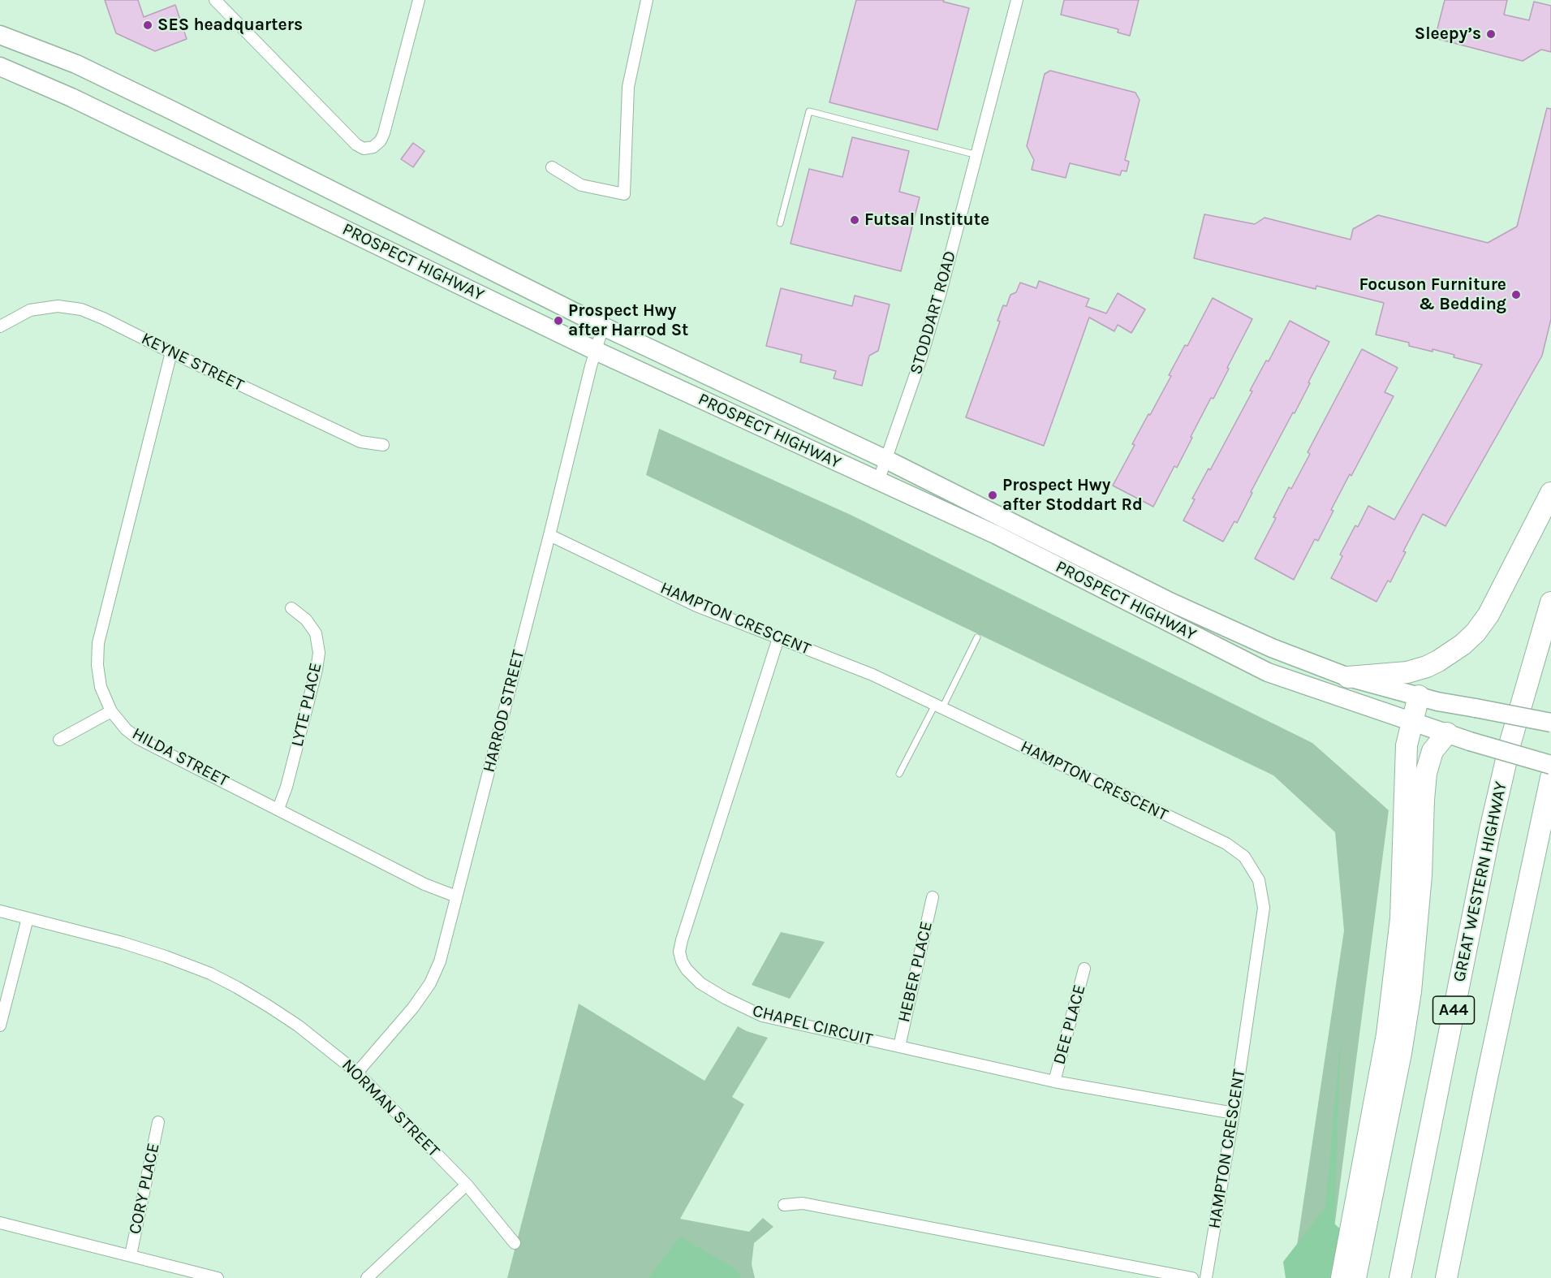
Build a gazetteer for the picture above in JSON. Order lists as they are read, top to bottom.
{
  "streets": {
    "highway": ["GREAT WESTERN HIGHWAY", "A44"],
    "main road": ["PROSPECT HIGHWAY"],
    "street": [
      "STODDART ROAD",
      "KEYNE STREET",
      "HAMPTON CRESCENT",
      "LYTE PLACE",
      "HARROD STREET",
      "HILDA STREET",
      "HEBER PLACE",
      "DEE PLACE",
      "CHAPEL CIRCUIT",
      "NORMAN STREET",
      "CORY PLACE"
    ]
  },
  "crossings": [
    ["PROSPECT HIGHWAY", "STODDART ROAD"],
    ["PROSPECT HIGHWAY", "HARROD STREET"],
    ["KEYNE STREET", "HILDA STREET"],
    ["HAMPTON CRESCENT", "HARROD STREET"],
    ["HAMPTON CRESCENT", "CHAPEL CIRCUIT"],
    ["LYTE PLACE", "HILDA STREET"],
    ["HARROD STREET", "HILDA STREET"],
    ["HARROD STREET", "NORMAN STREET"],
    ["HEBER PLACE", "CHAPEL CIRCUIT"],
    ["DEE PLACE", "CHAPEL CIRCUIT"]
  ],
  "places": [
    "SES headquarters",
    "Sleepy’s",
    "Futsal Institute",
    "Focuson Furniture & Bedding",
    "Prospect Hwy after Harrod St",
    "Prospect Hwy after Stoddart Rd"
  ]
}
